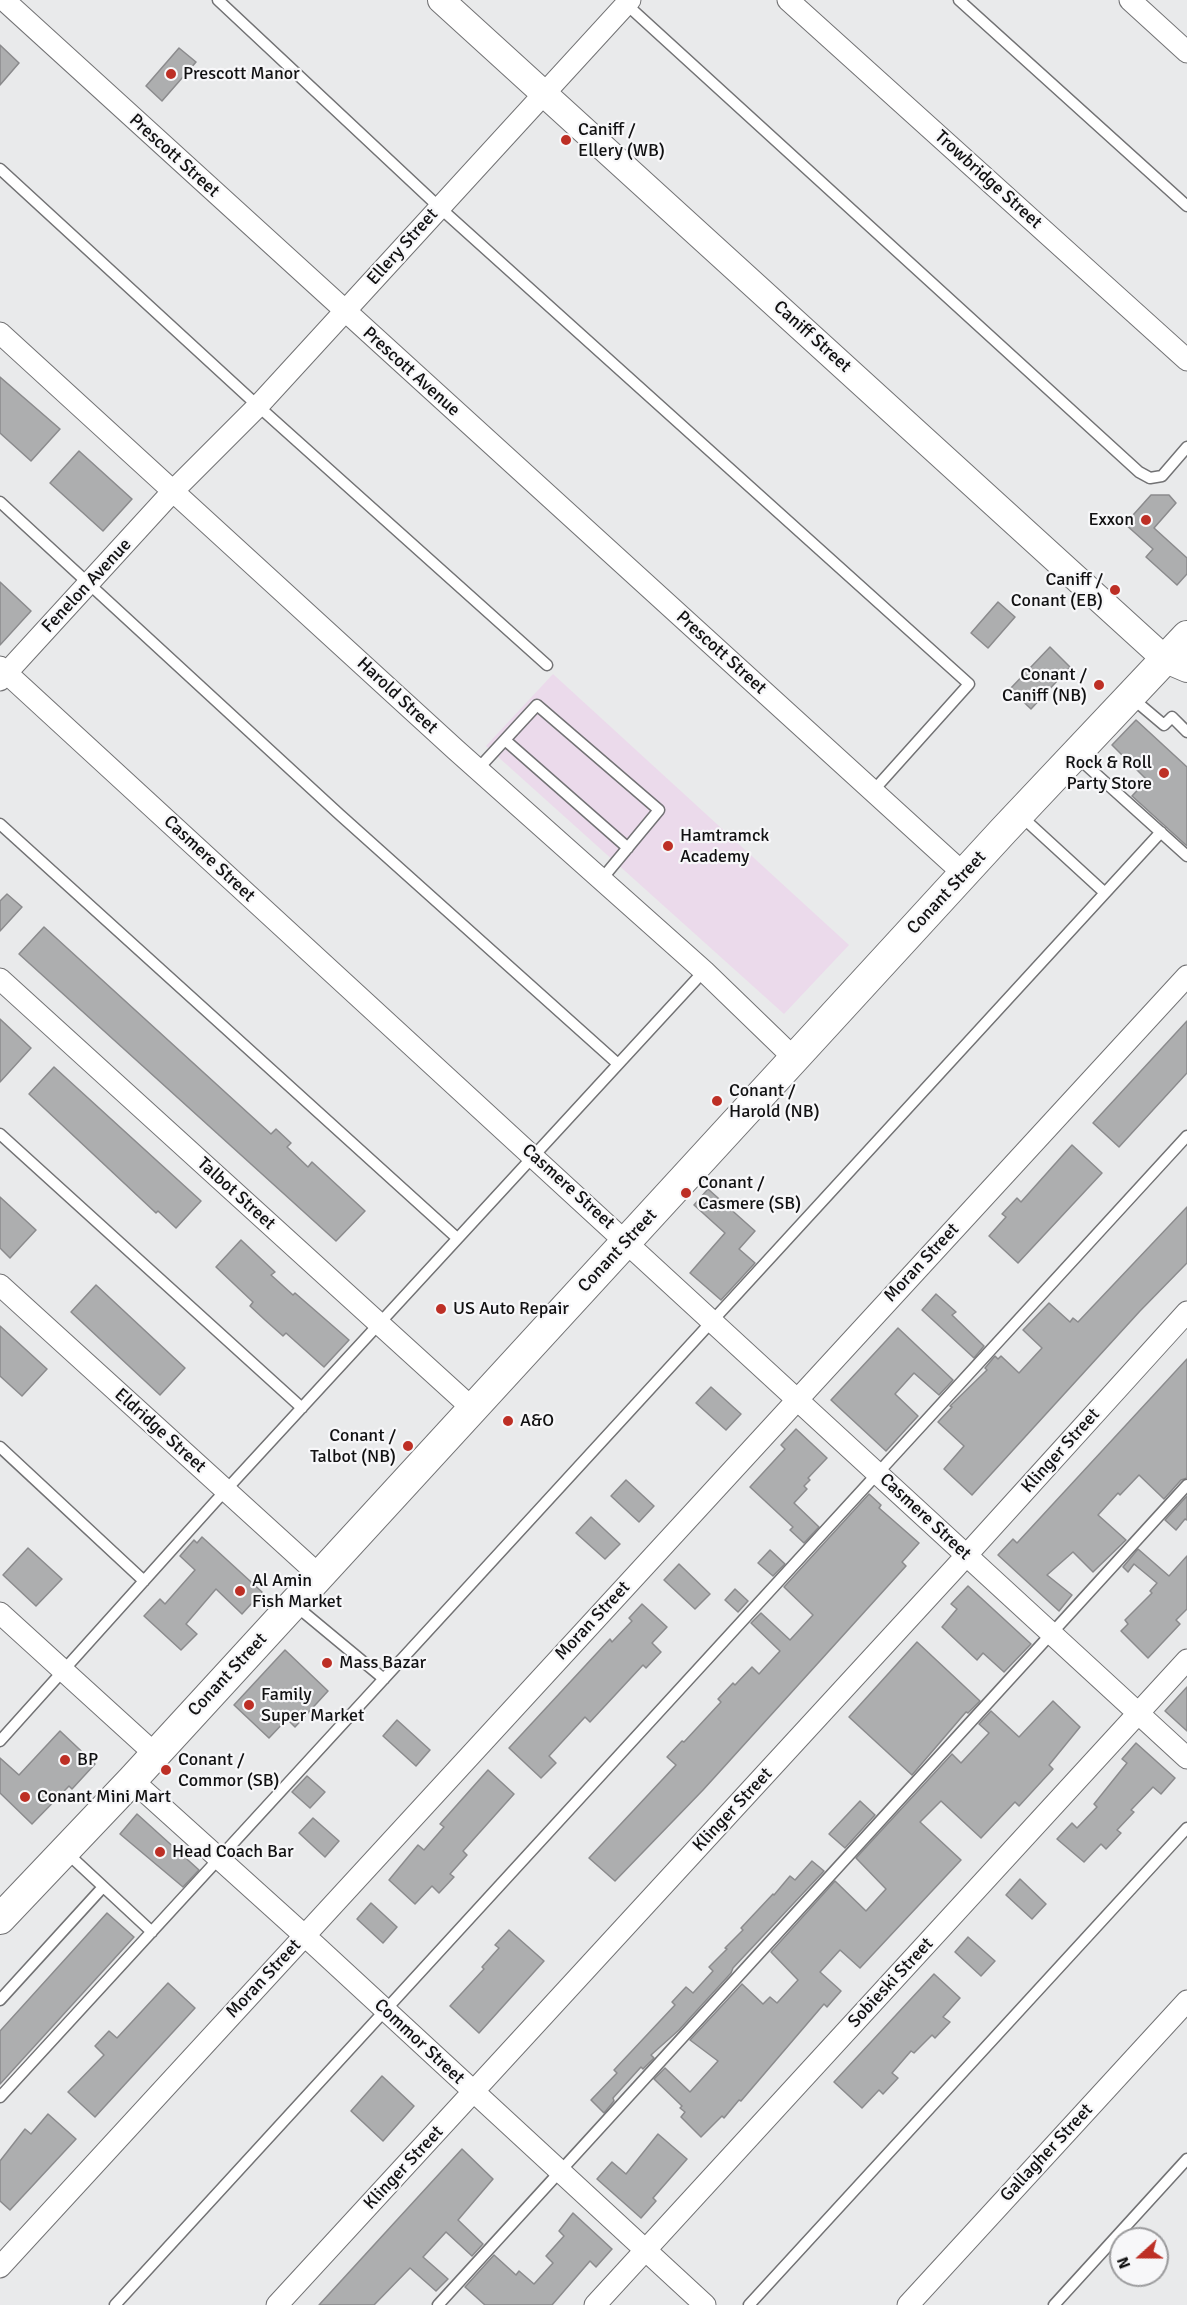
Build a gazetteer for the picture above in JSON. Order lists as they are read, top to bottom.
{
  "streets": {
    "main road": ["Conant Street"],
    "street": [
      "Prescott Street",
      "Trowbridge Street",
      "Ellery Street",
      "Caniff Street",
      "Prescott Avenue",
      "Fenelon Avenue",
      "Harold Street",
      "Casmere Street",
      "Talbot Street",
      "Moran Street",
      "Eldridge Street",
      "Klinger Street",
      "Sobieski Street",
      "Commor Street",
      "Gallagher Street"
    ]
  },
  "crossings": [
    ["Prescott Street", "Ellery Street"],
    ["Prescott Street", "Prescott Avenue"],
    ["Prescott Street", "Conant Street"],
    ["Ellery Street", "Caniff Street"],
    ["Ellery Street", "Prescott Avenue"],
    ["Ellery Street", "Fenelon Avenue"],
    ["Ellery Street", "Harold Street"],
    ["Caniff Street", "Conant Street"],
    ["Fenelon Avenue", "Harold Street"],
    ["Fenelon Avenue", "Casmere Street"],
    ["Harold Street", "Conant Street"],
    ["Casmere Street", "Conant Street"],
    ["Casmere Street", "Moran Street"],
    ["Casmere Street", "Klinger Street"],
    ["Casmere Street", "Sobieski Street"],
    ["Conant Street", "Talbot Street"],
    ["Conant Street", "Eldridge Street"],
    ["Conant Street", "Commor Street"],
    ["Moran Street", "Commor Street"],
    ["Klinger Street", "Commor Street"],
    ["Sobieski Street", "Commor Street"]
  ],
  "places": [
    "Prescott Manor",
    "Caniff / Ellery (WB)",
    "Exxon",
    "Caniff / Conant (EB)",
    "Conant / Caniff (NB)",
    "Rock & Roll Party Store",
    "Hamtramck Academy",
    "Conant / Harold (NB)",
    "Conant / Casmere (SB)",
    "US Auto Repair",
    "A&O",
    "Conant / Talbot (NB)",
    "Al Amin Fish Market",
    "Mass Bazar",
    "Family Super Market",
    "BP",
    "Conant / Commor (SB)",
    "Conant Mini Mart",
    "Head Coach Bar"
  ],
  "north": "left"
}
